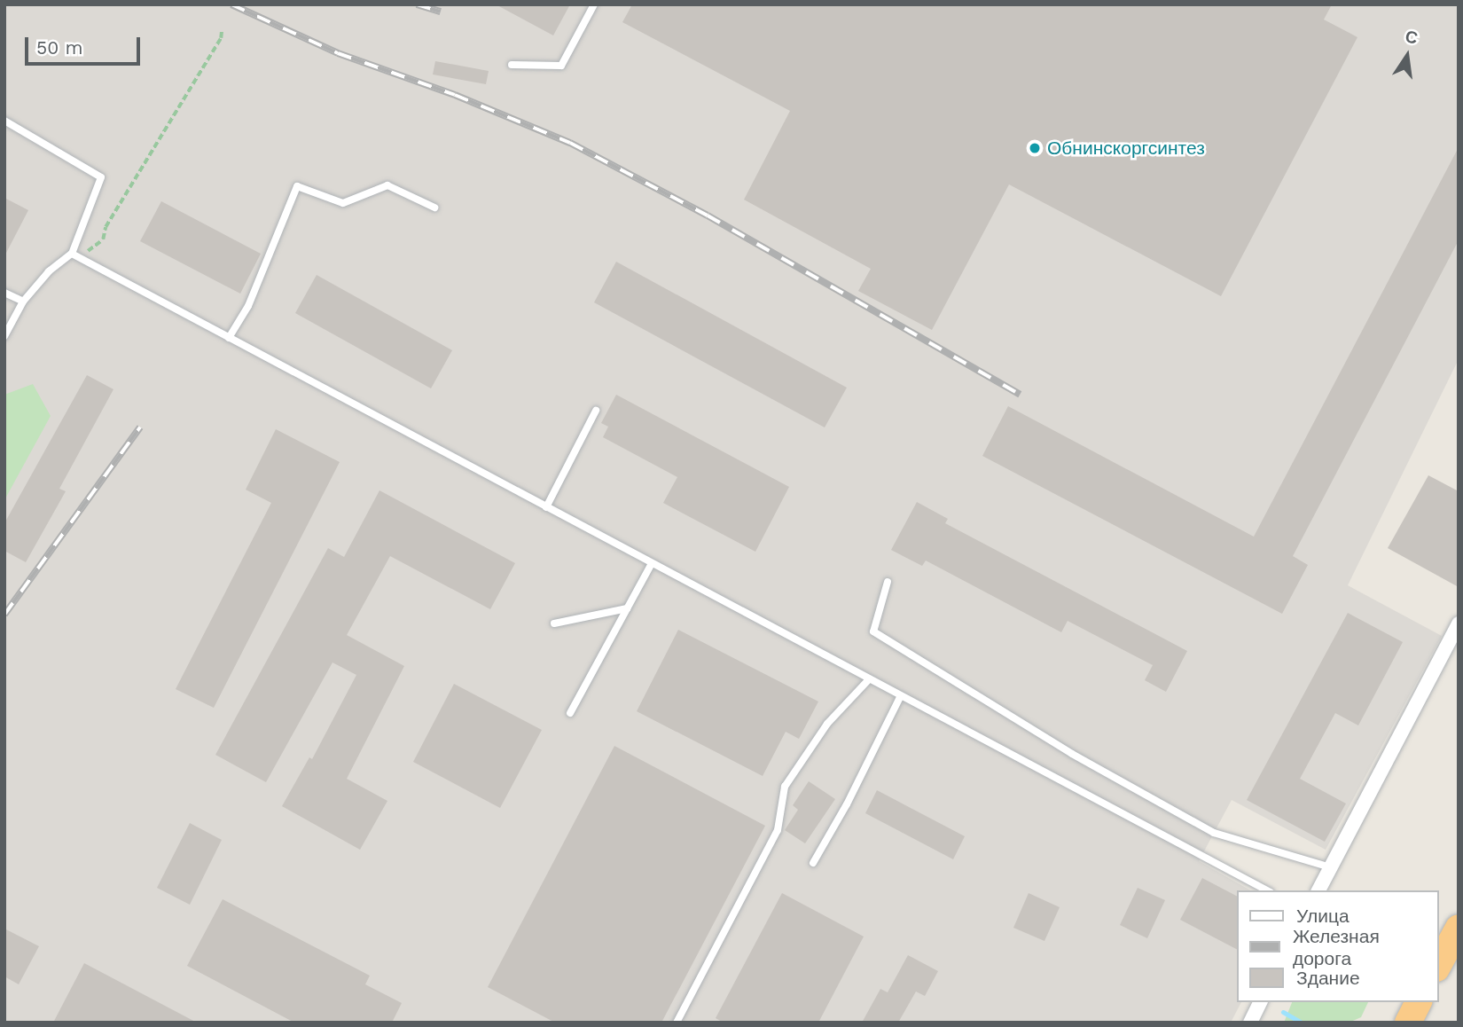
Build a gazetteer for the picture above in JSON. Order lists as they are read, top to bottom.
{
  "places": ["Обнинскоргсинтез"],
  "legend": ["Улица", "Железная дорога", "Здание"],
  "scale_bar": "50 m",
  "north": "top"
}
